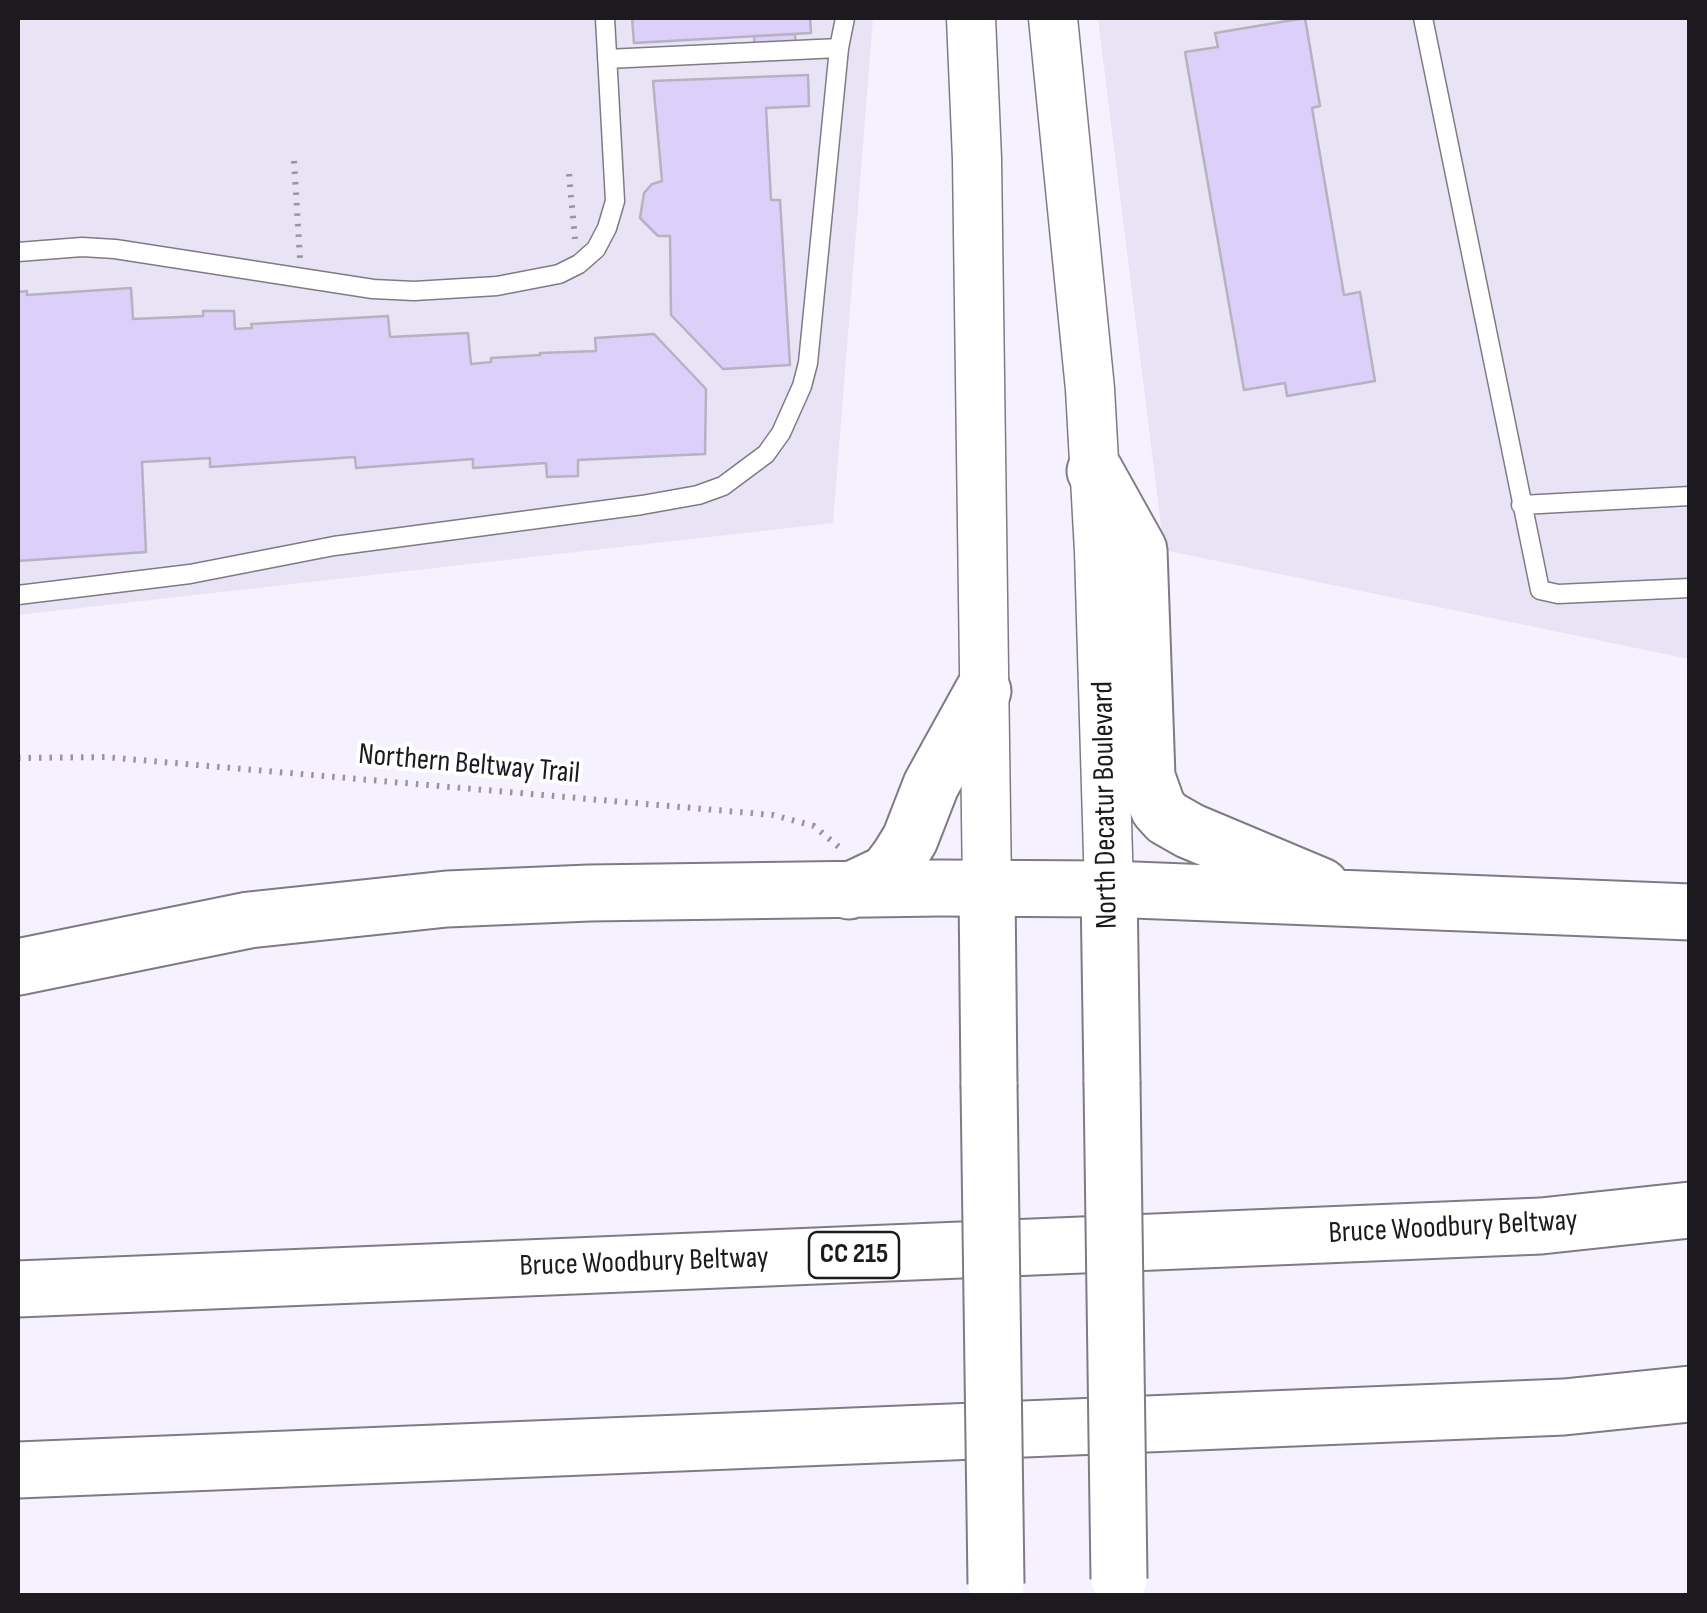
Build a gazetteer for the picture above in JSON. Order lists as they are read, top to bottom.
{
  "streets": {
    "main road": ["North Decatur Boulevard", "Bruce Woodbury Beltway", "CC 215"],
    "path": ["Northern Beltway Trail"]
  }
}
